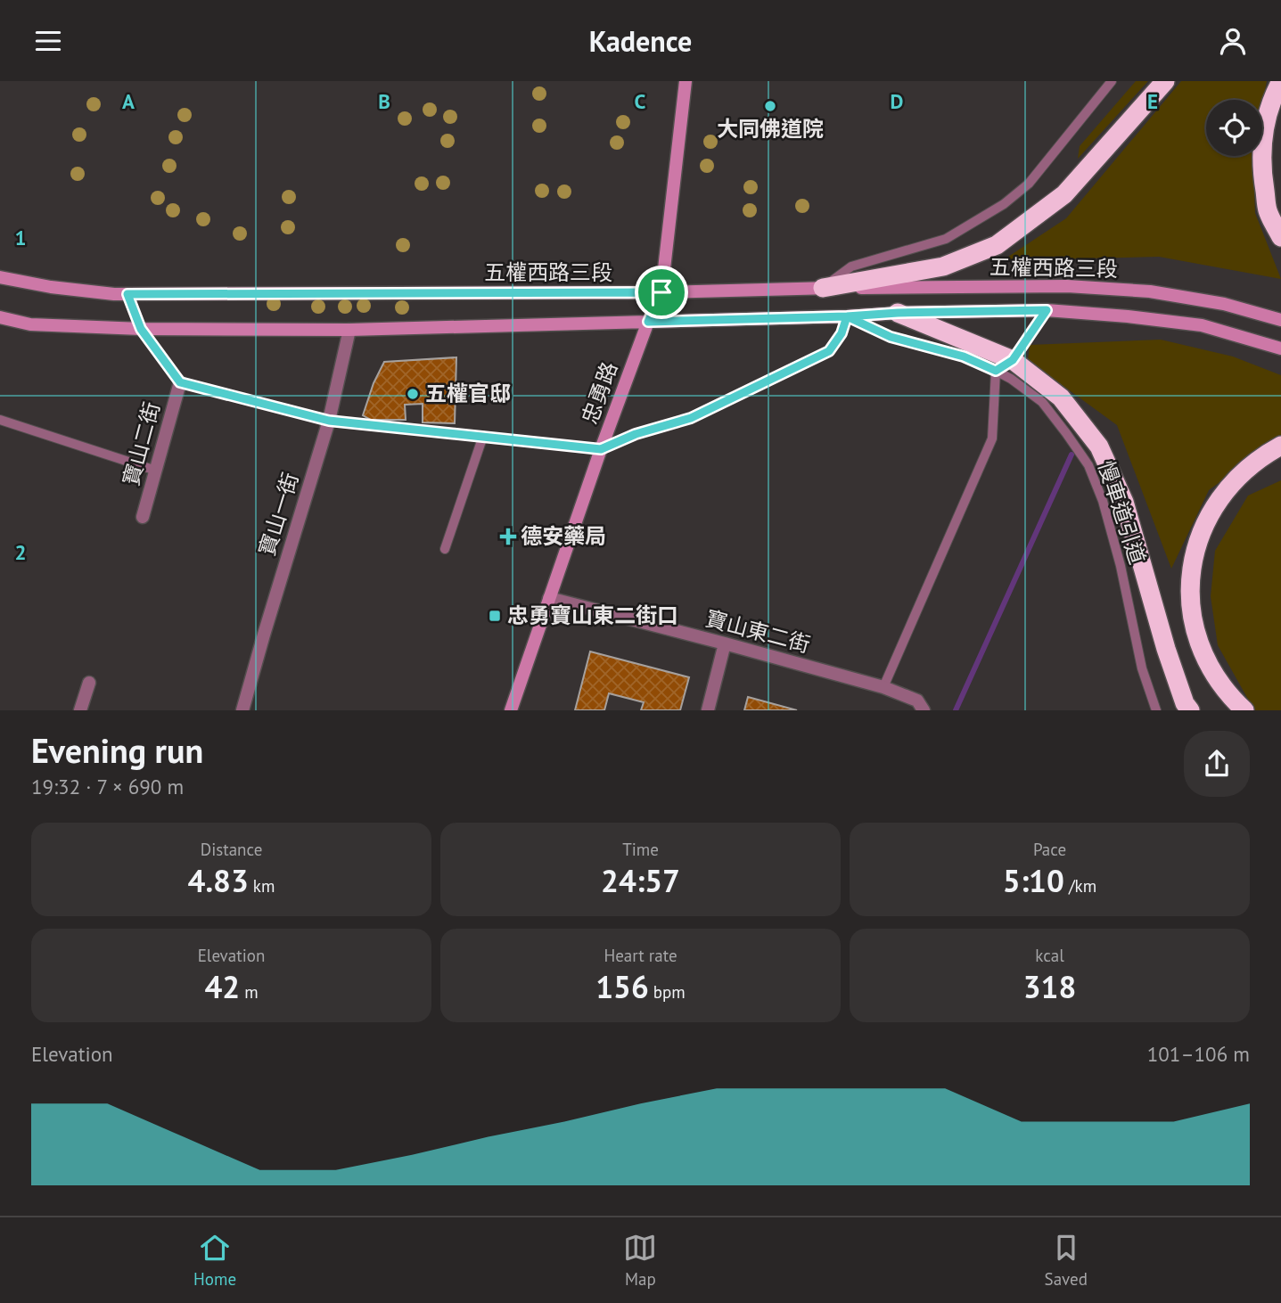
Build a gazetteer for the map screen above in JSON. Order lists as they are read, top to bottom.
{
  "streets": {
    "main road": ["五權西路三段", "忠勇路"],
    "street": ["寶山二街", "寶山一街", "寶山東二街"],
    "lane": ["慢車道引道"]
  },
  "crossings": [
    ["五權西路三段", "忠勇路"],
    ["五權西路三段", "慢車道引道"],
    ["五權西路三段", "寶山一街"],
    ["忠勇路", "寶山東二街"]
  ],
  "places": {
    "other": ["大同佛道院", "五權官邸"],
    "health": ["德安藥局"],
    "transit": ["忠勇寶山東二街口"]
  },
  "page": {
    "header": "Kadence",
    "heading": ["Evening run", "19:32 · 7 × 690 m"],
    "stats": [
      ["Distance", "4.83 km"],
      ["Time", "24:57"],
      ["Pace", "5:10 /km"],
      ["Elevation", "42 m"],
      ["Heart rate", "156 bpm"],
      ["kcal", "318"]
    ],
    "chart": ["Elevation", "101–106 m"],
    "tabs": ["Home", "Map", "Saved"]
  },
  "grid": {
    "columns": [
      "A",
      "B",
      "C",
      "D",
      "E"
    ],
    "rows": ["1", "2"]
  }
}
